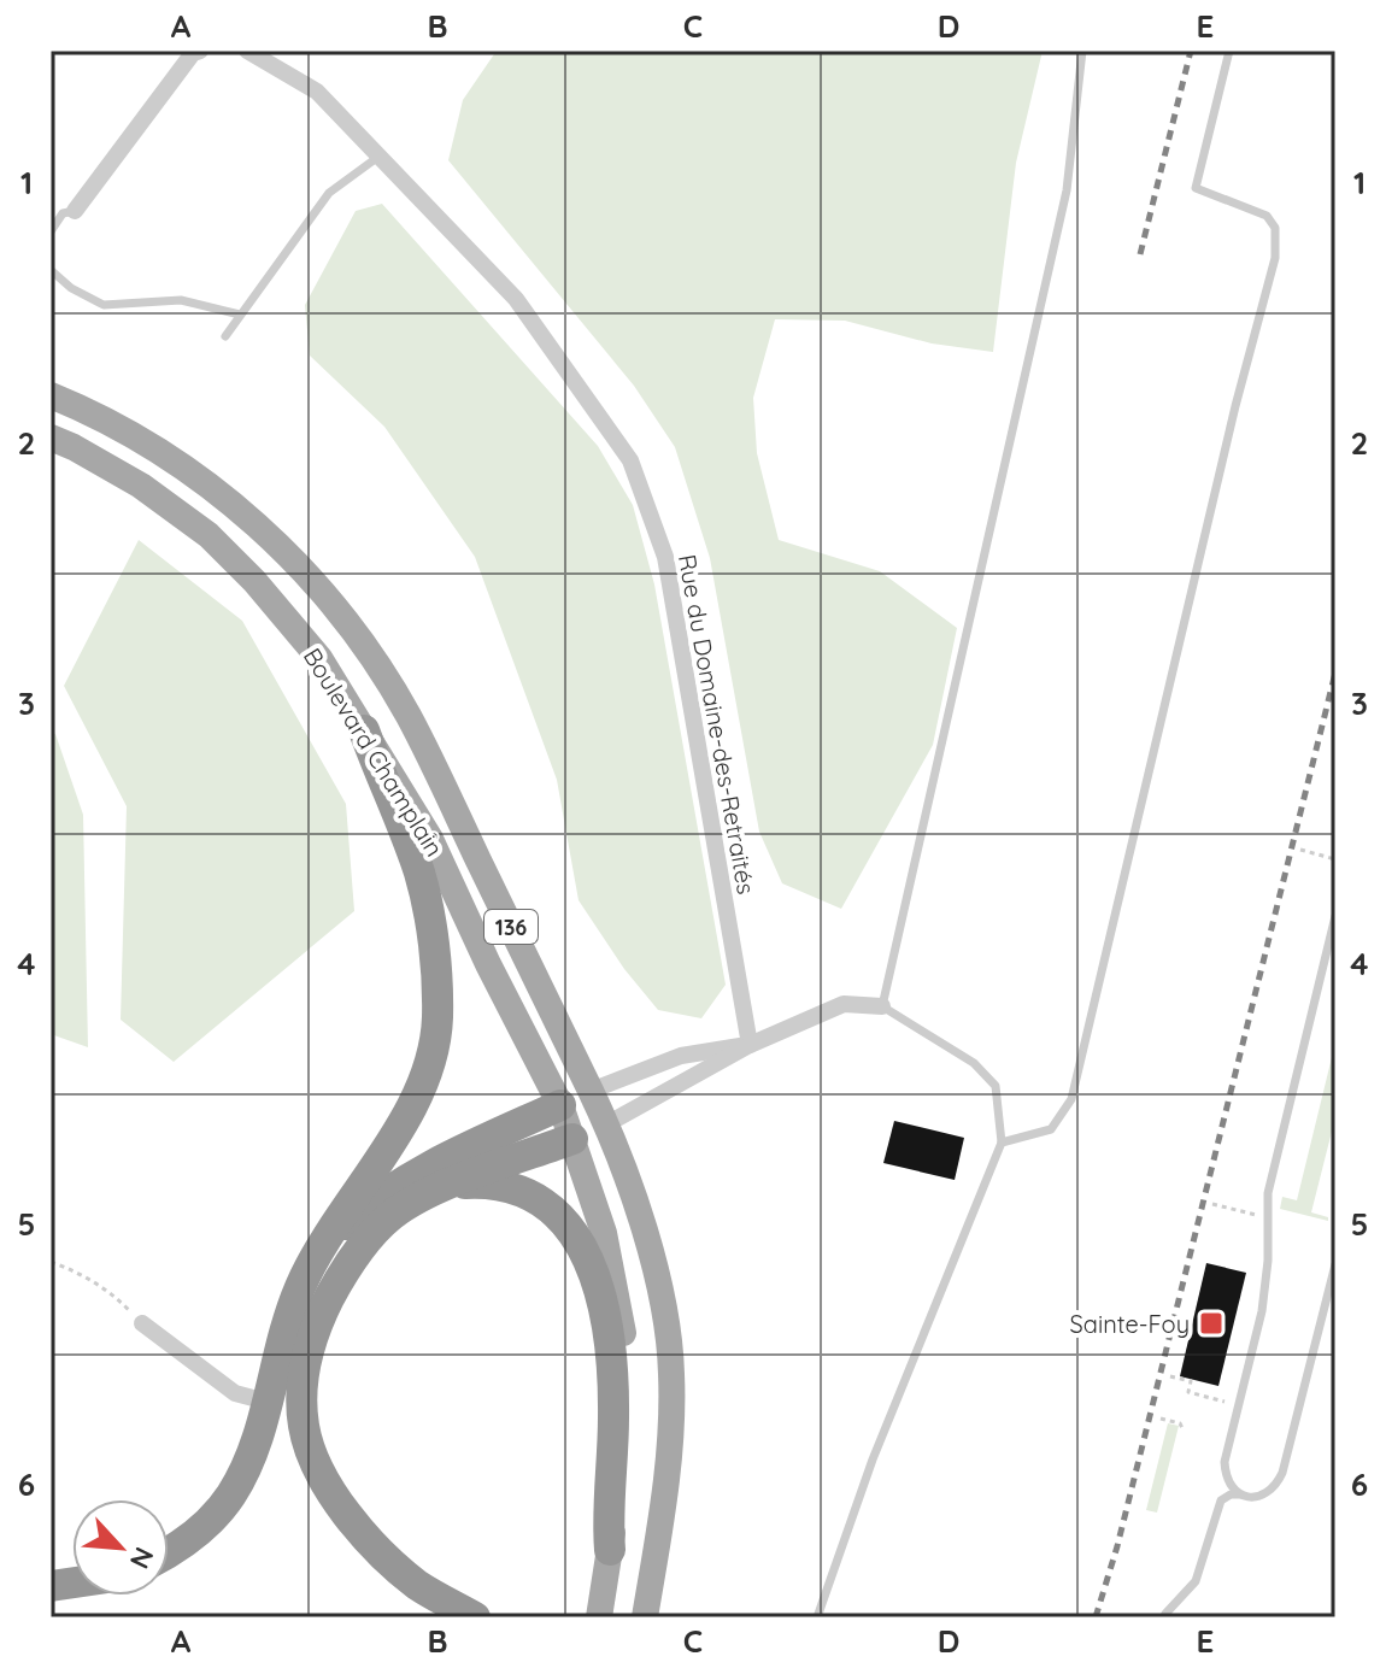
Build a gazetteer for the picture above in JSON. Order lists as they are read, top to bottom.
{
  "streets": {
    "main road": ["Boulevard Champlain", "136"],
    "street": ["Rue du Domaine-des-Retraités"]
  },
  "places": {
    "transit": ["Sainte-Foy"]
  },
  "north": "bottom right",
  "grid": {
    "columns": [
      "A",
      "B",
      "C",
      "D",
      "E"
    ],
    "rows": [
      "1",
      "2",
      "3",
      "4",
      "5",
      "6"
    ]
  }
}
